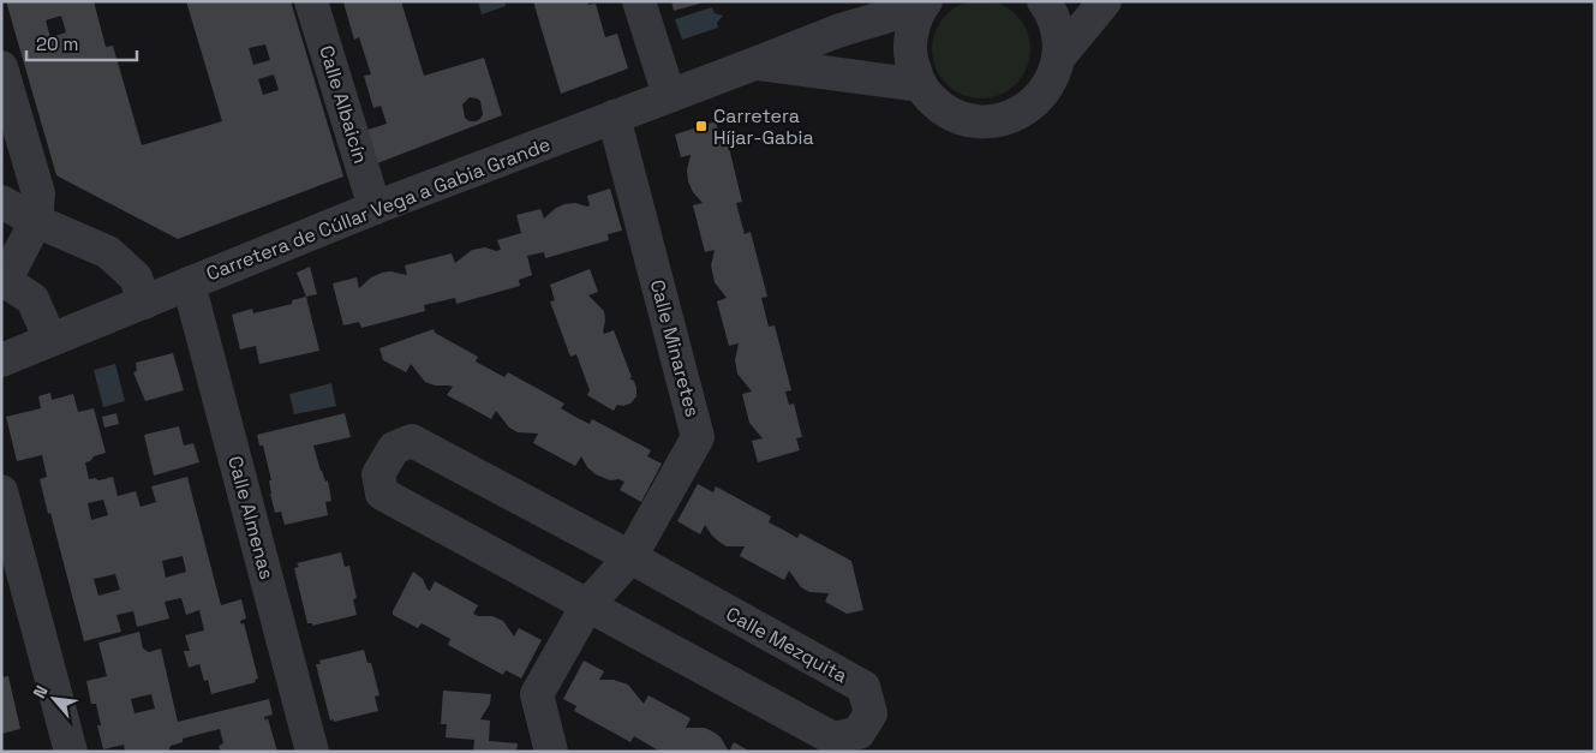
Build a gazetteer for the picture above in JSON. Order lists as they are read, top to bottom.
{
  "streets": {
    "street": [
      "Calle Albaicín",
      "Carretera de Cúllar Vega a Gabia Grande",
      "Calle Minaretes",
      "Calle Almenas",
      "Calle Mezquita"
    ]
  },
  "crossings": [
    ["Calle Albaicín", "Carretera de Cúllar Vega a Gabia Grande"],
    ["Carretera de Cúllar Vega a Gabia Grande", "Calle Minaretes"],
    ["Carretera de Cúllar Vega a Gabia Grande", "Calle Almenas"],
    ["Calle Minaretes", "Calle Mezquita"]
  ],
  "places": {
    "transit": ["Carretera Híjar-Gabia"]
  },
  "scale_bar": "20 m",
  "north": "top left"
}
